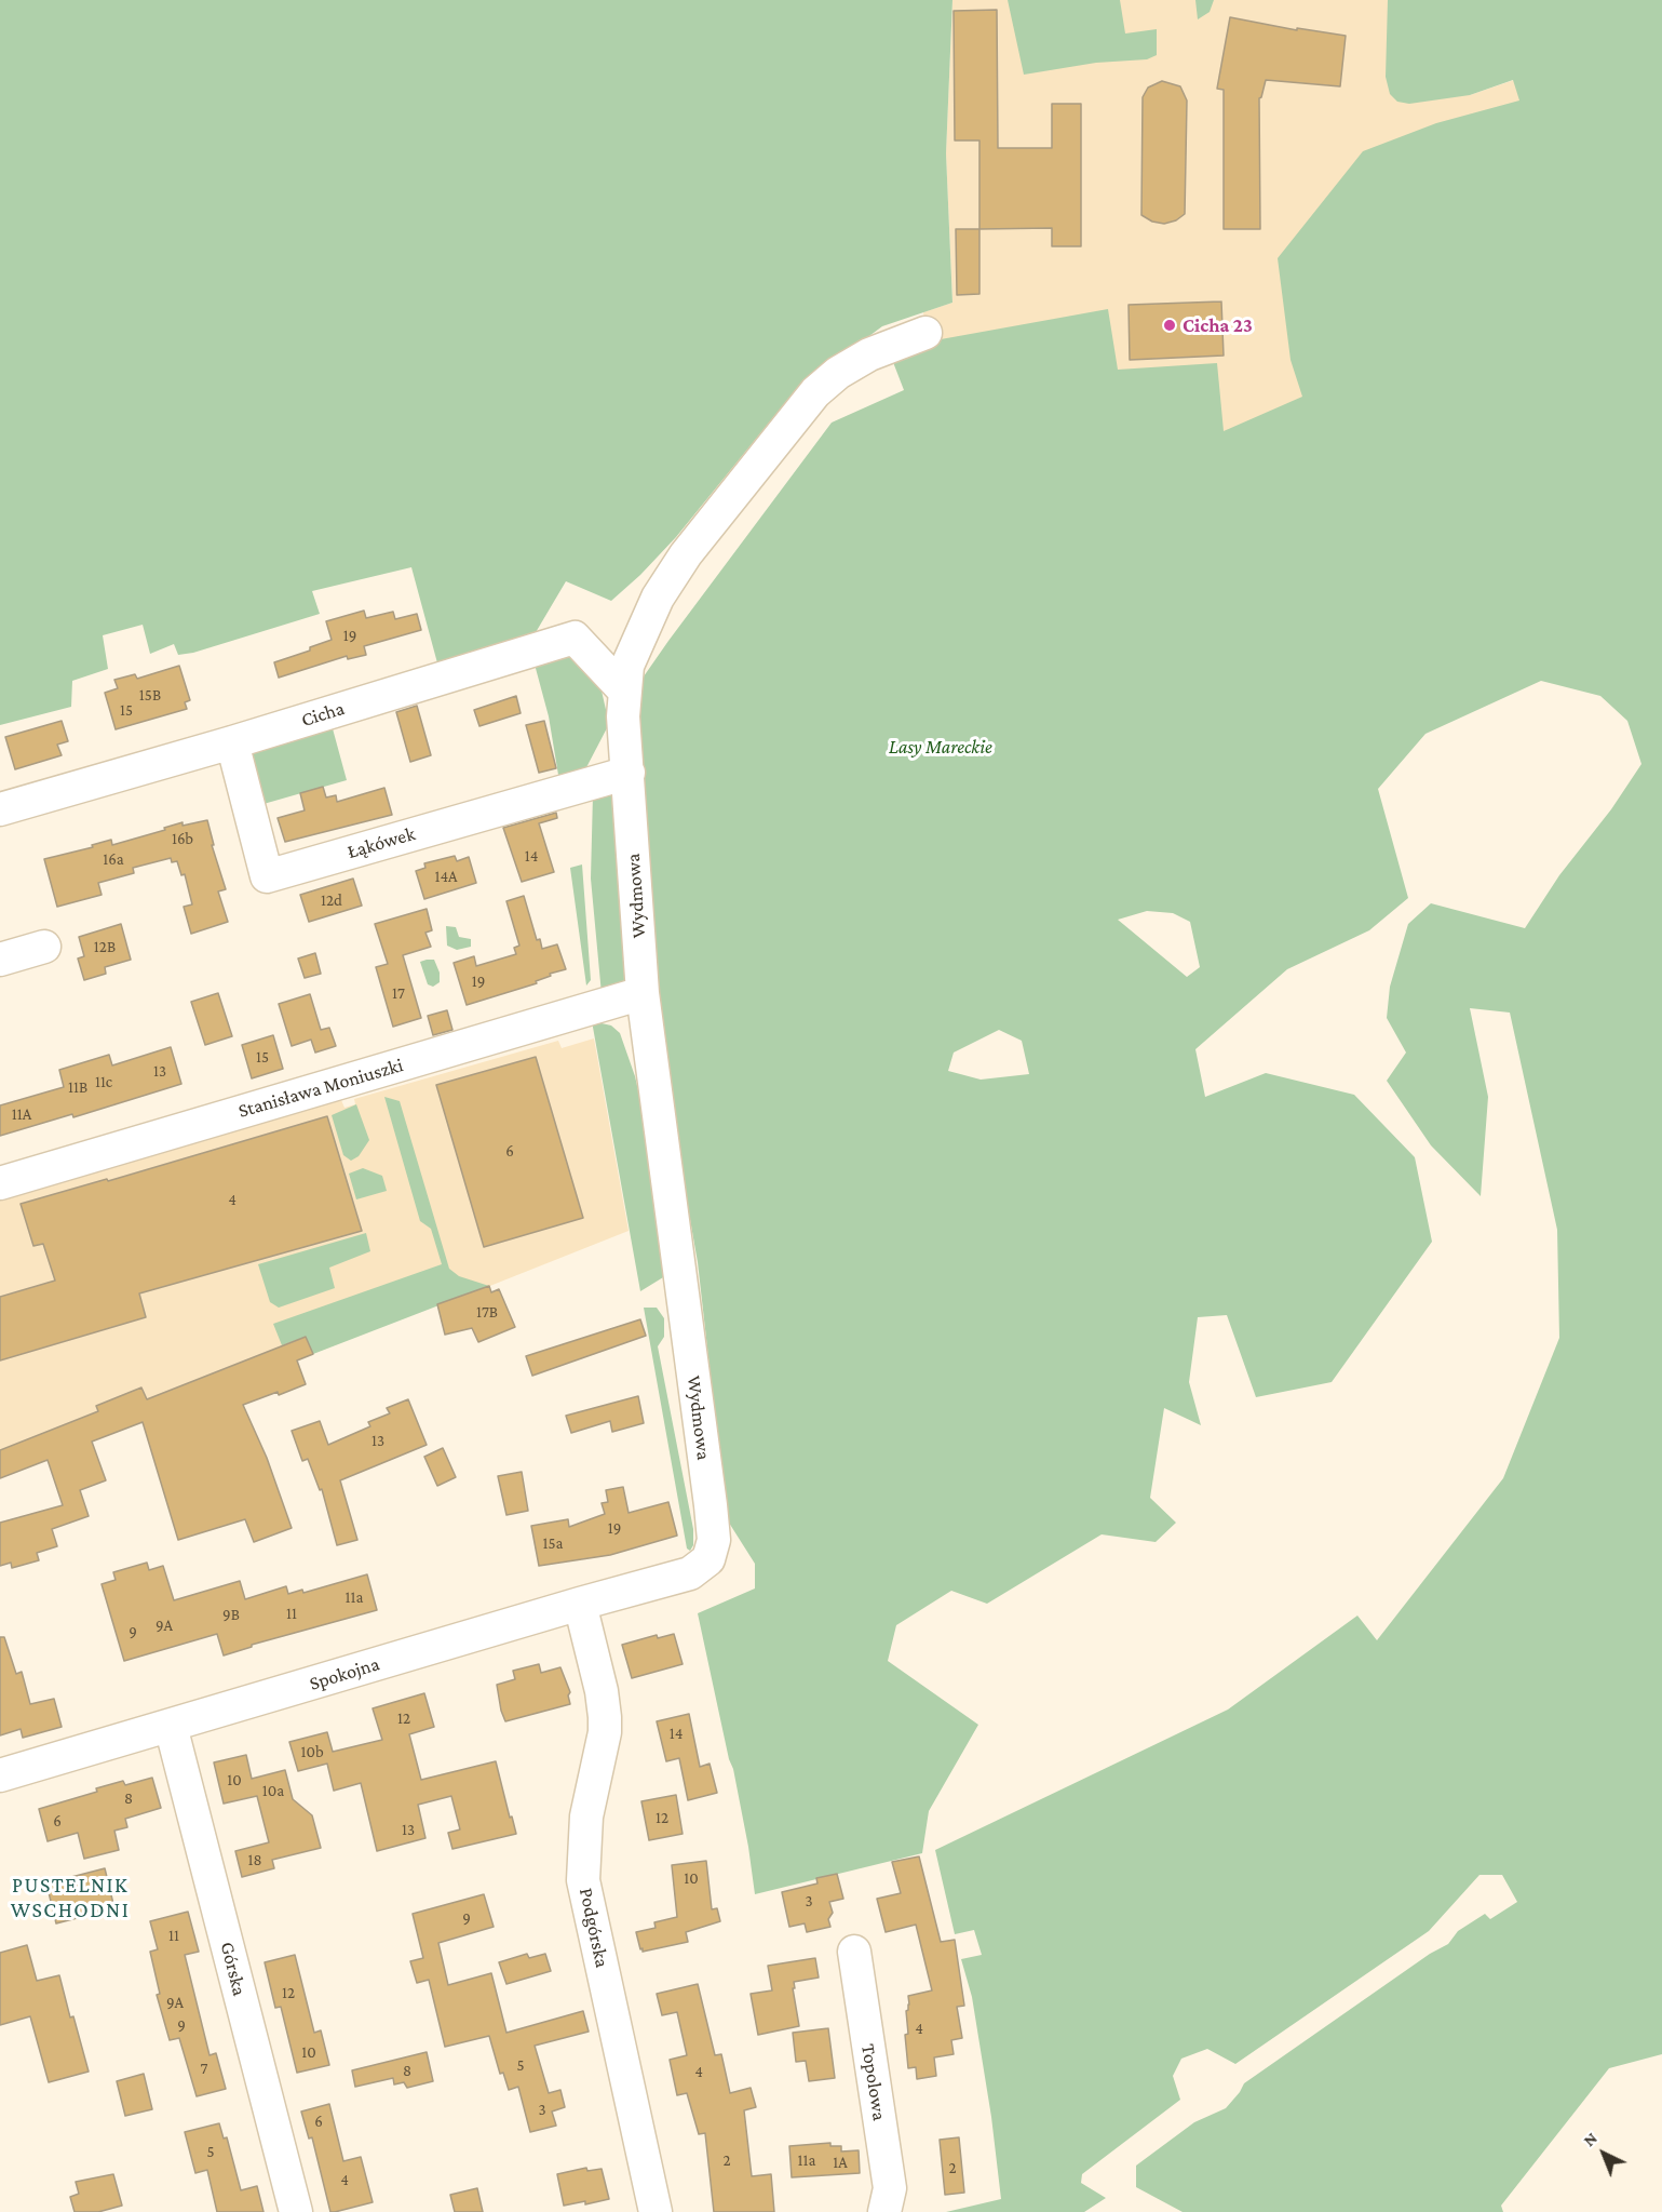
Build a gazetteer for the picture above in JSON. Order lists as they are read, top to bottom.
{
  "streets": {
    "street": [
      "Cicha",
      "Łąkówek",
      "Wydmowa",
      "Stanisława Moniuszki",
      "Spokojna",
      "Podgórska",
      "Górska",
      "Topolowa"
    ]
  },
  "crossings": [
    ["Cicha", "Łąkówek"],
    ["Cicha", "Wydmowa"],
    ["Łąkówek", "Wydmowa"],
    ["Wydmowa", "Stanisława Moniuszki"],
    ["Wydmowa", "Spokojna"],
    ["Spokojna", "Podgórska"],
    ["Spokojna", "Górska"]
  ],
  "districts": ["PUSTELNIK WSCHODNI"],
  "parks": ["Lasy Mareckie"],
  "places": ["Cicha 23"],
  "house_numbers": [
    "19",
    "15B",
    "15",
    "16b",
    "14",
    "16a",
    "14A",
    "12d",
    "12B",
    "19",
    "17",
    "15",
    "13",
    "11c",
    "11B",
    "11A",
    "6",
    "4",
    "17B",
    "13",
    "19",
    "15a",
    "11a",
    "11",
    "9B",
    "9A",
    "9",
    "12",
    "14",
    "10b",
    "10",
    "10a",
    "8",
    "12",
    "6",
    "13",
    "18",
    "10",
    "3",
    "9",
    "11",
    "12",
    "9A",
    "9",
    "4",
    "10",
    "5",
    "7",
    "8",
    "4",
    "3",
    "6",
    "5",
    "2",
    "11a",
    "1A",
    "2",
    "4"
  ],
  "north": "top left"
}
